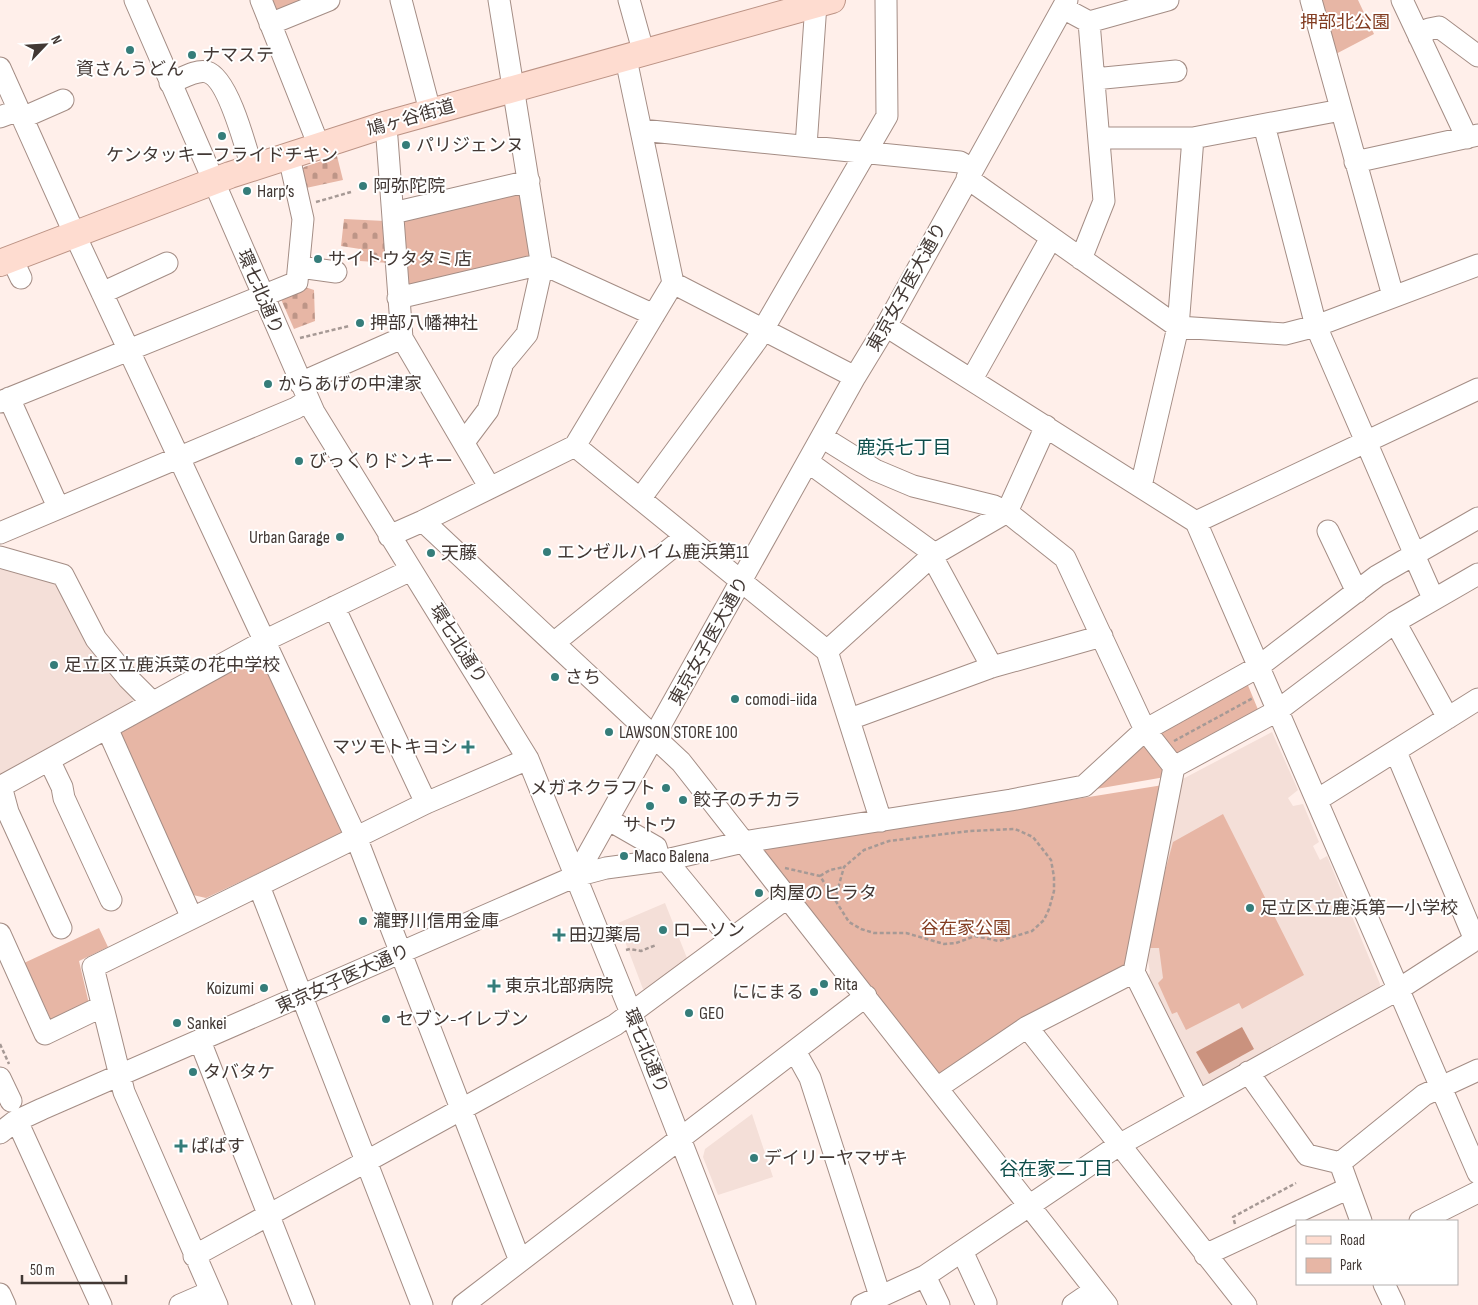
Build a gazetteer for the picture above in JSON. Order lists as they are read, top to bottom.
{
  "streets": {
    "main road": ["鳩ヶ谷街道"],
    "street": ["東京女子医大通り", "環七北通り"]
  },
  "crossings": [
    ["鳩ヶ谷街道", "環七北通り"],
    ["東京女子医大通り", "環七北通り"]
  ],
  "districts": ["鹿浜七丁目", "谷在家二丁目"],
  "parks": ["押部北公園", "谷在家公園"],
  "places": {
    "other": [
      "資さんうどん",
      "ナマステ",
      "ケンタッキーフライドチキン",
      "パリジェンヌ",
      "阿弥陀院",
      "Harp’s",
      "サイトウタタミ店",
      "押部八幡神社",
      "からあげの中津家",
      "びっくりドンキー",
      "Urban Garage",
      "エンゼルハイム鹿浜第11",
      "天藤",
      "足立区立鹿浜菜の花中学校",
      "さち",
      "comodi-iida",
      "LAWSON STORE 100",
      "メガネクラフト",
      "餃子のチカラ",
      "サトウ",
      "Maco Balena",
      "肉屋のヒラタ",
      "足立区立鹿浜第一小学校",
      "瀧野川信用金庫",
      "ローソン",
      "Rita",
      "Koizumi",
      "ににまる",
      "GEO",
      "セブン-イレブン",
      "Sankei",
      "タバタケ",
      "デイリーヤマザキ"
    ],
    "health": [
      "マツモトキヨシ",
      "田辺薬局",
      "東京北部病院",
      "ぱぱす"
    ]
  },
  "legend": ["Road", "Park"],
  "scale_bar": "50 m",
  "north": "top right"
}
